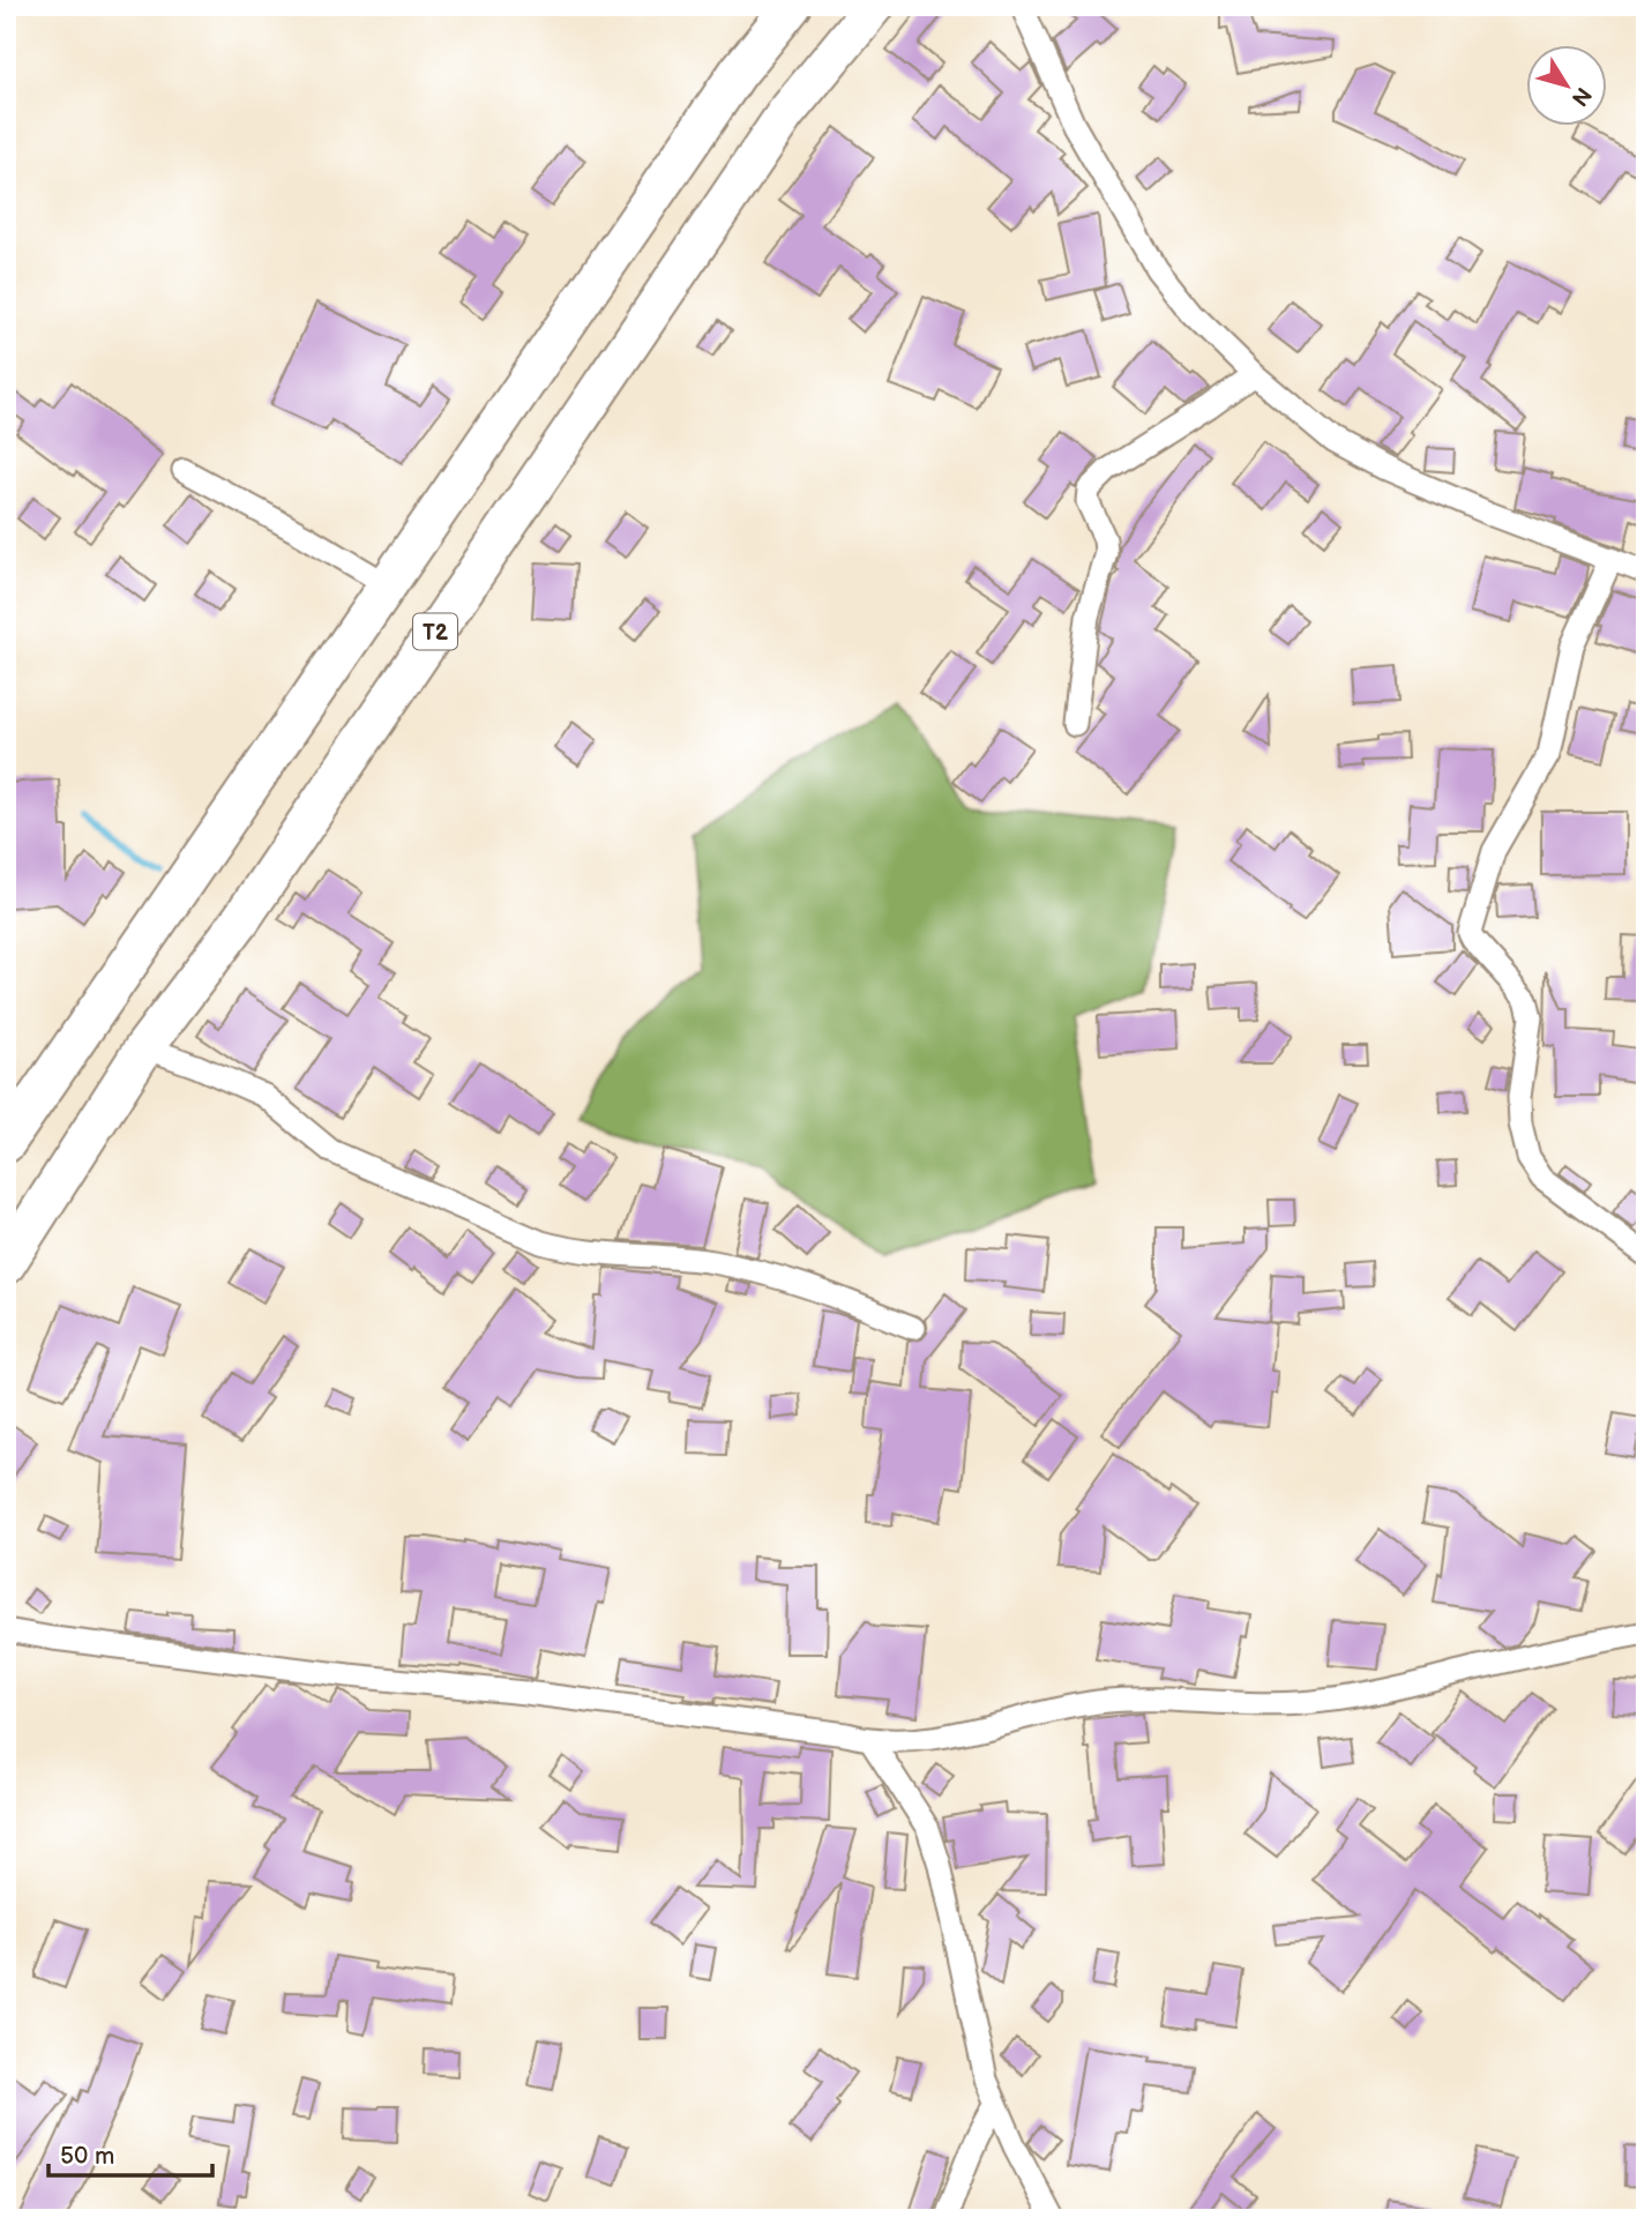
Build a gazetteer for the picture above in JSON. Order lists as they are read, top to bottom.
{
  "streets": {
    "highway": ["T2"]
  },
  "scale_bar": "50 m",
  "north": "bottom right"
}
